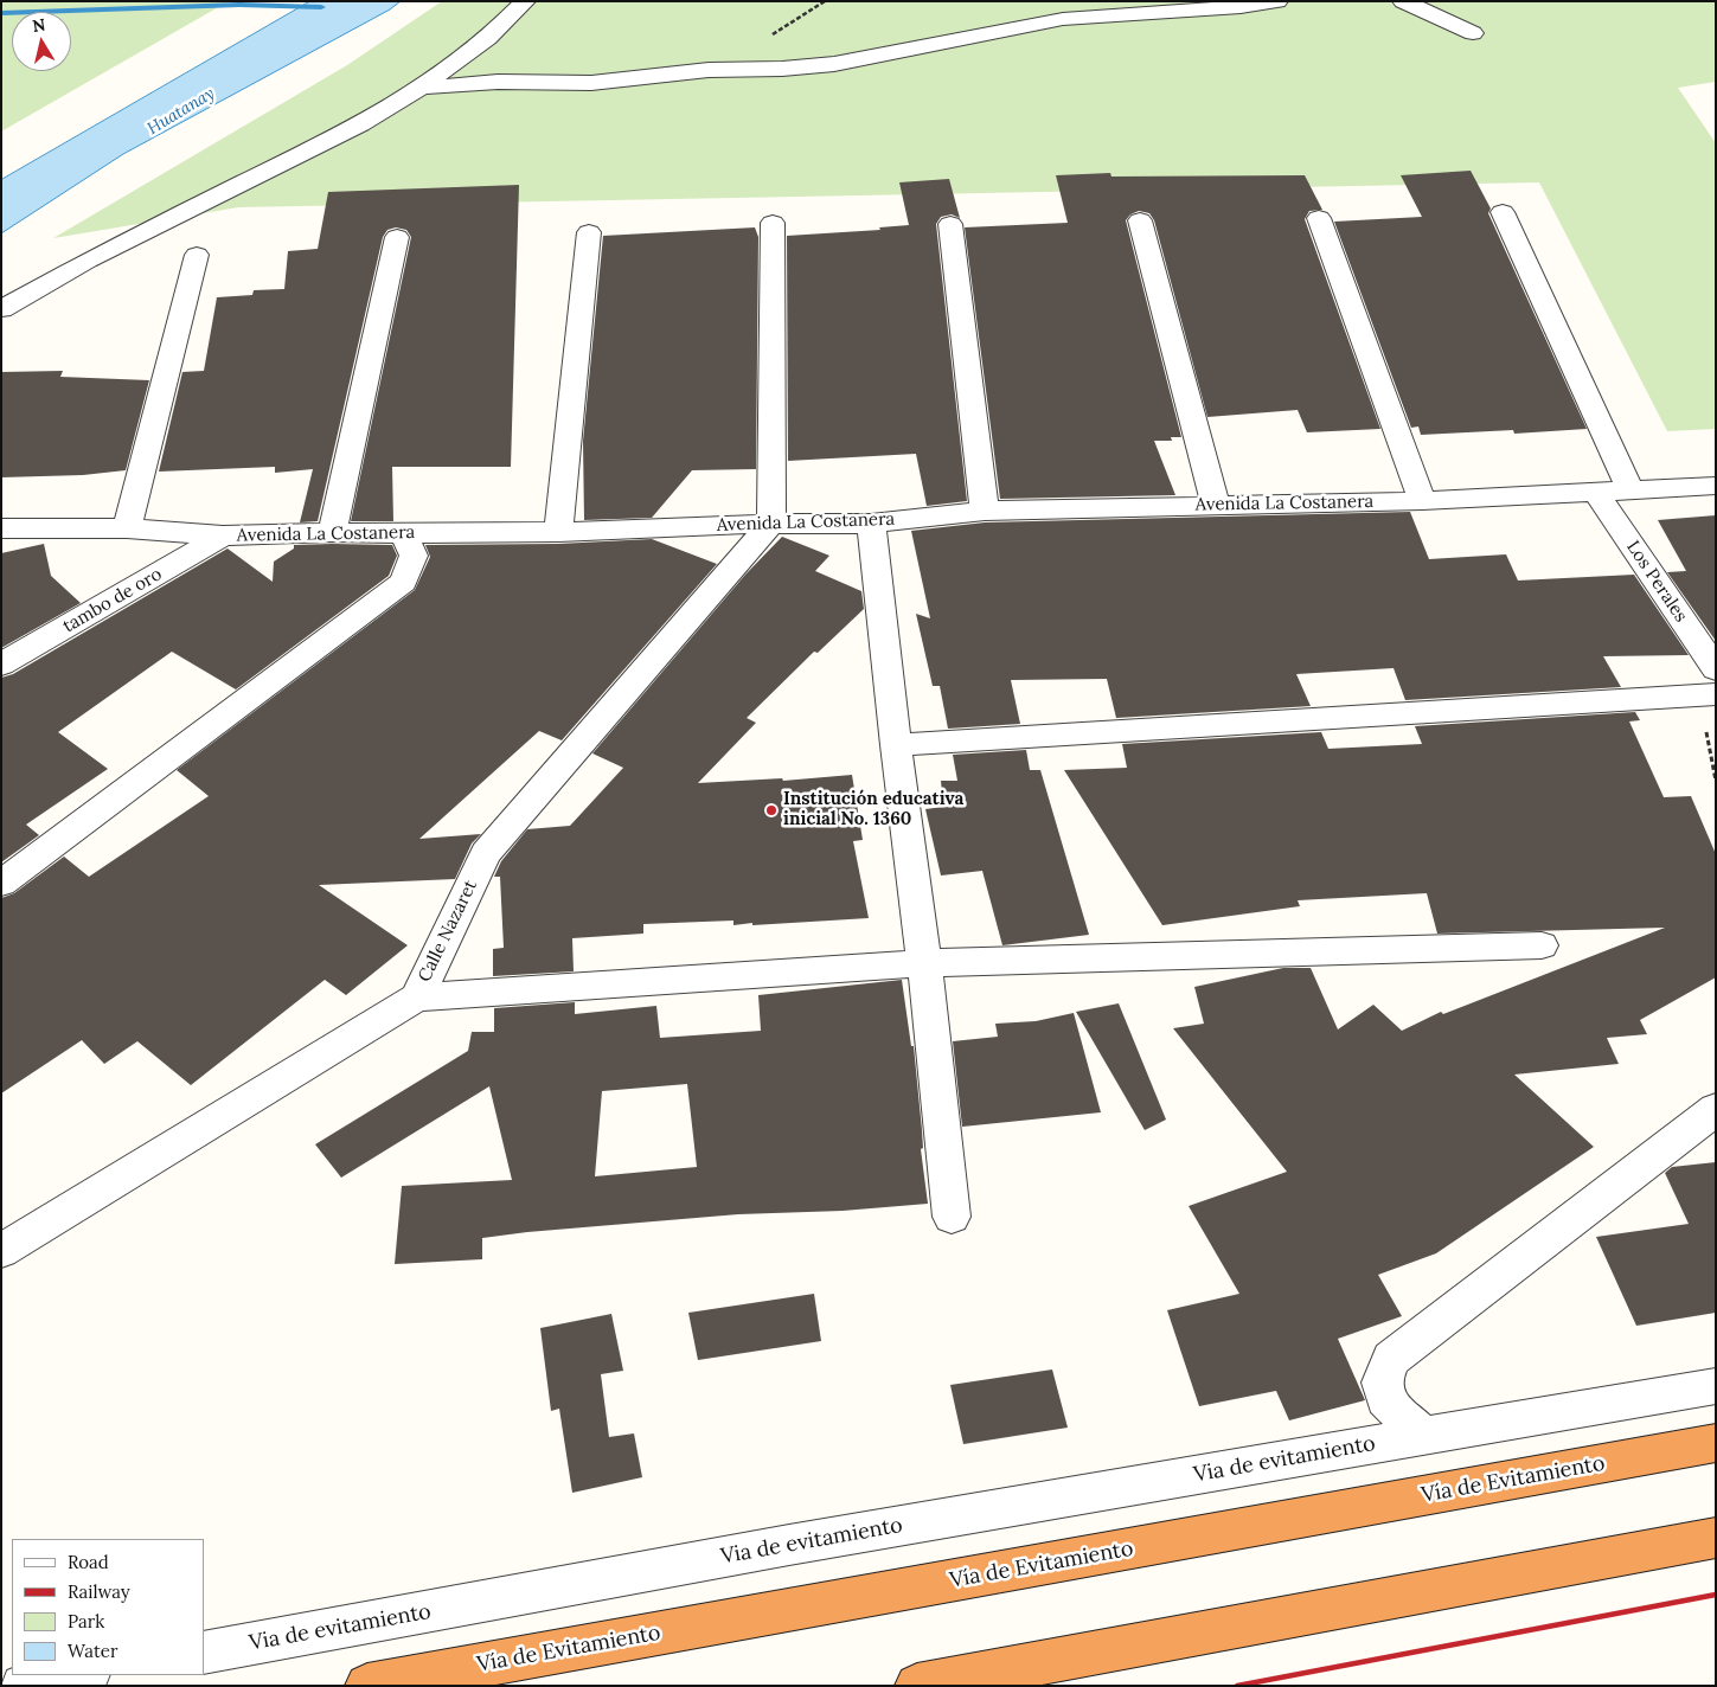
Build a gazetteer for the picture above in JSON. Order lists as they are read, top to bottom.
{
  "streets": {
    "highway": ["Vía de Evitamiento"],
    "street": [
      "Avenida La Costanera",
      "Los Perales",
      "tambo de oro",
      "Calle Nazaret",
      "Via de evitamiento"
    ]
  },
  "crossings": [
    ["Avenida La Costanera", "Los Perales"],
    ["Avenida La Costanera", "tambo de oro"],
    ["Avenida La Costanera", "Calle Nazaret"]
  ],
  "water": ["Huatanay"],
  "places": ["Institución educativa inicial No. 1360"],
  "legend": [
    "Road",
    "Railway",
    "Park",
    "Water"
  ],
  "north": "top"
}
